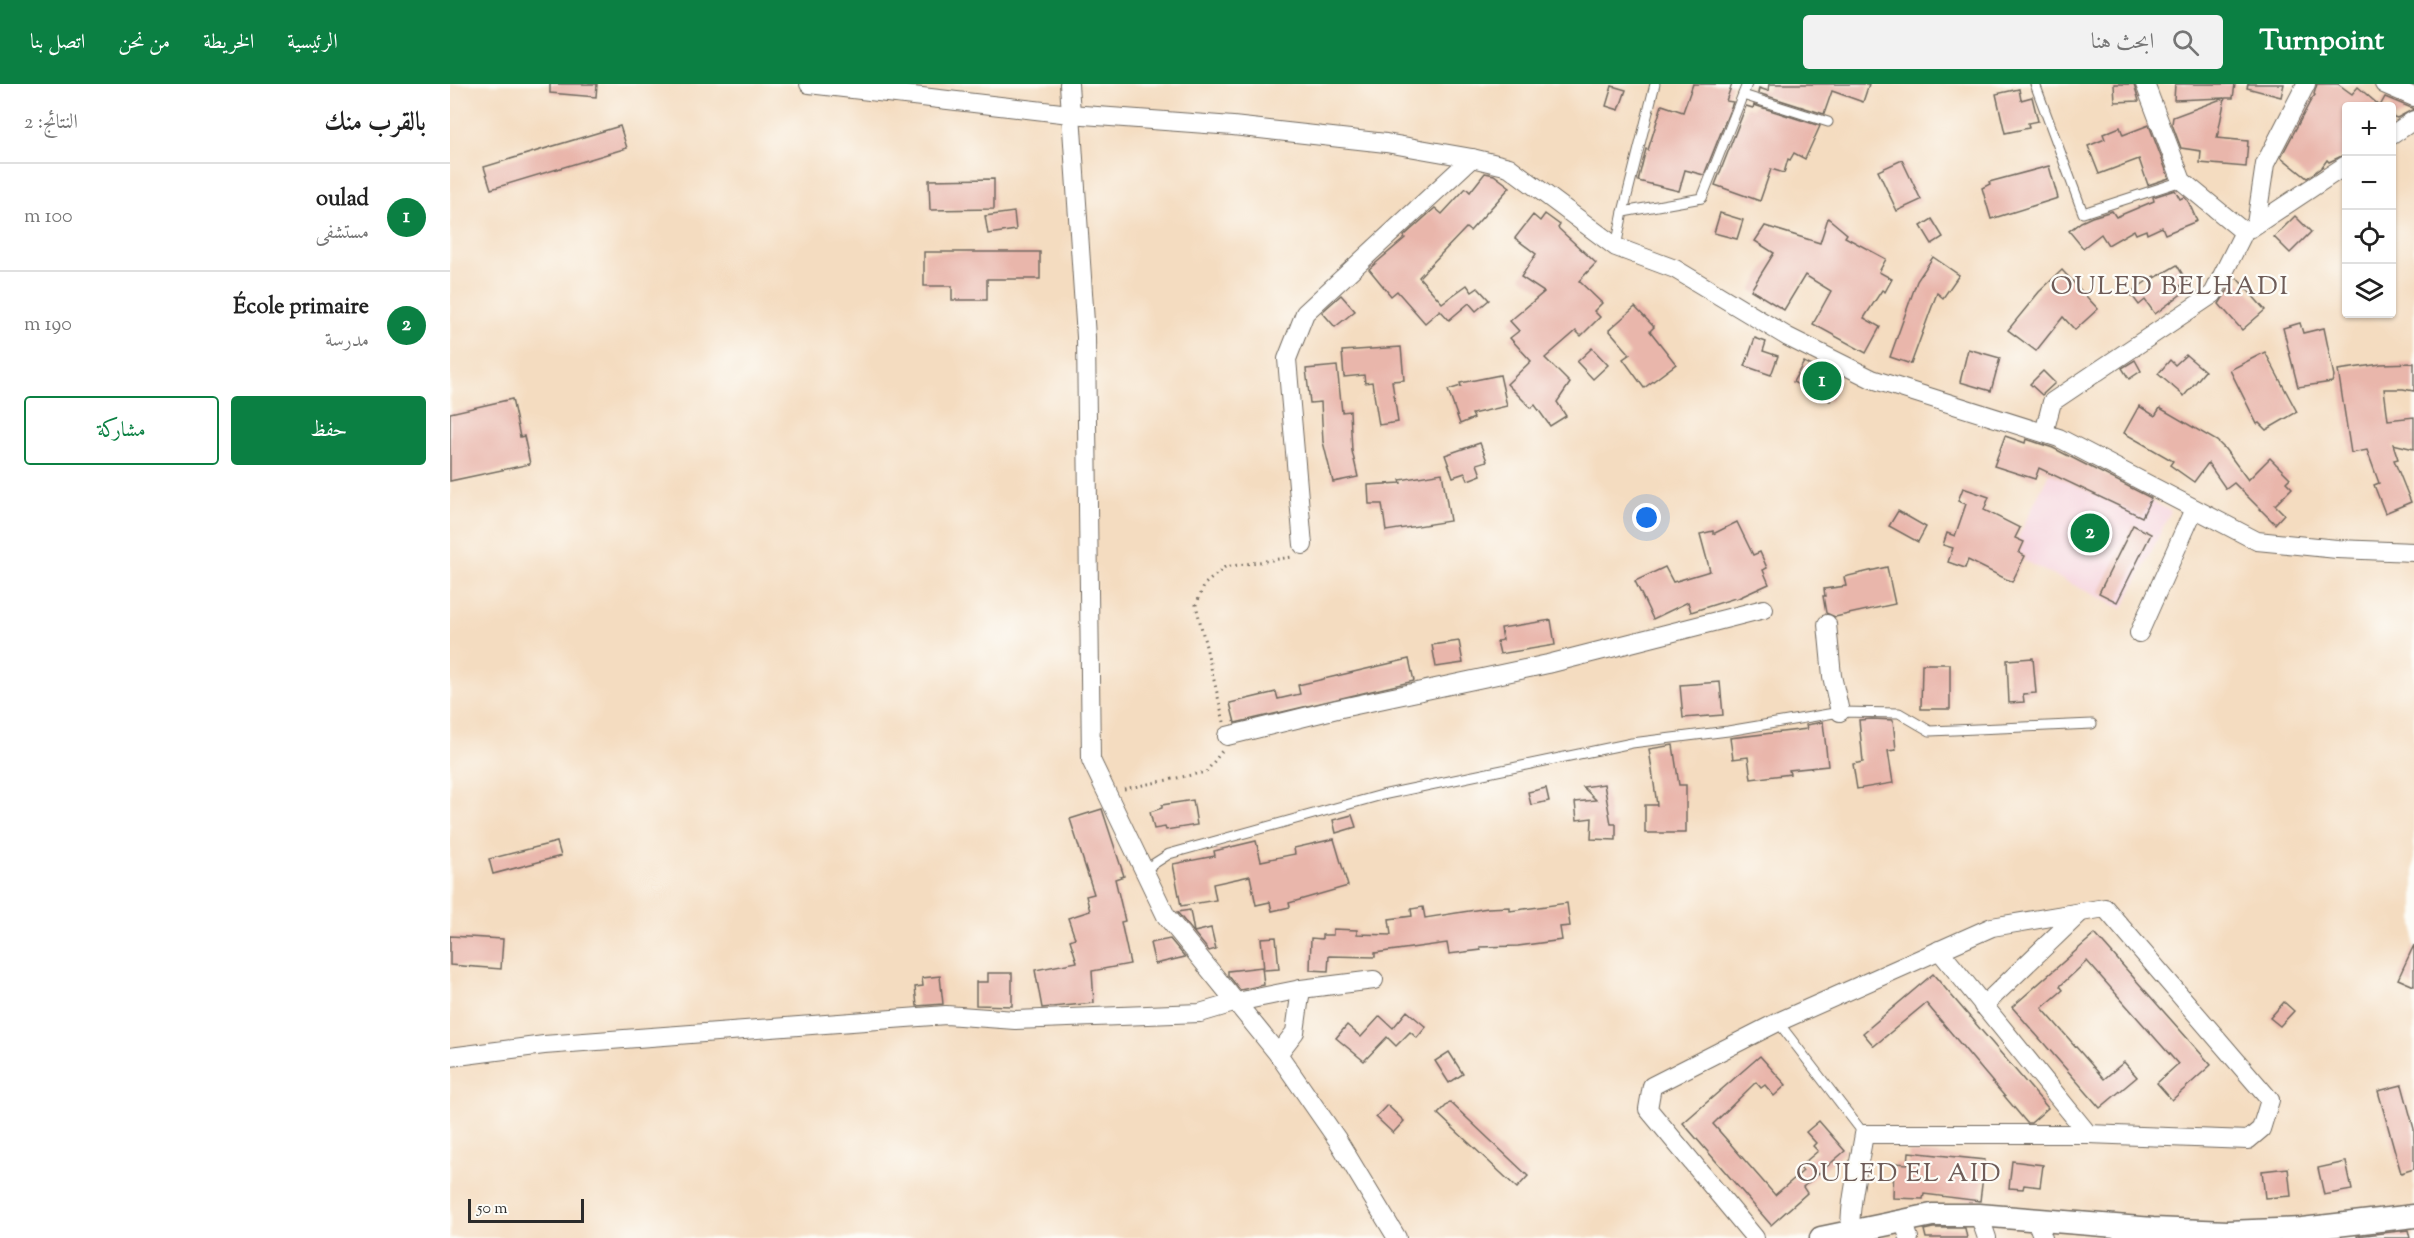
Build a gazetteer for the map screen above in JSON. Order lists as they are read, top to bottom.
{
  "districts": ["OULED BELHADI", "OULED EL AID"],
  "scale_bar": "50 m",
  "page": {
    "header": "Turnpoint",
    "search": "ابحث هنا",
    "nav": [
      "الرئيسية",
      "الخريطة",
      "من نحن",
      "اتصل بنا"
    ],
    "heading": ["بالقرب منك", "النتائج: 2"],
    "map_buttons": ["+", "−"],
    "list": [
      {
        "mark": "1",
        "name": "oulad",
        "note": "مستشفى",
        "value": "100 m"
      },
      {
        "mark": "2",
        "name": "École primaire",
        "note": "مدرسة",
        "value": "190 m"
      }
    ],
    "pins": ["1", "2"],
    "buttons": ["حفظ", "مشاركة"],
    "scale": "50 m"
  }
}
